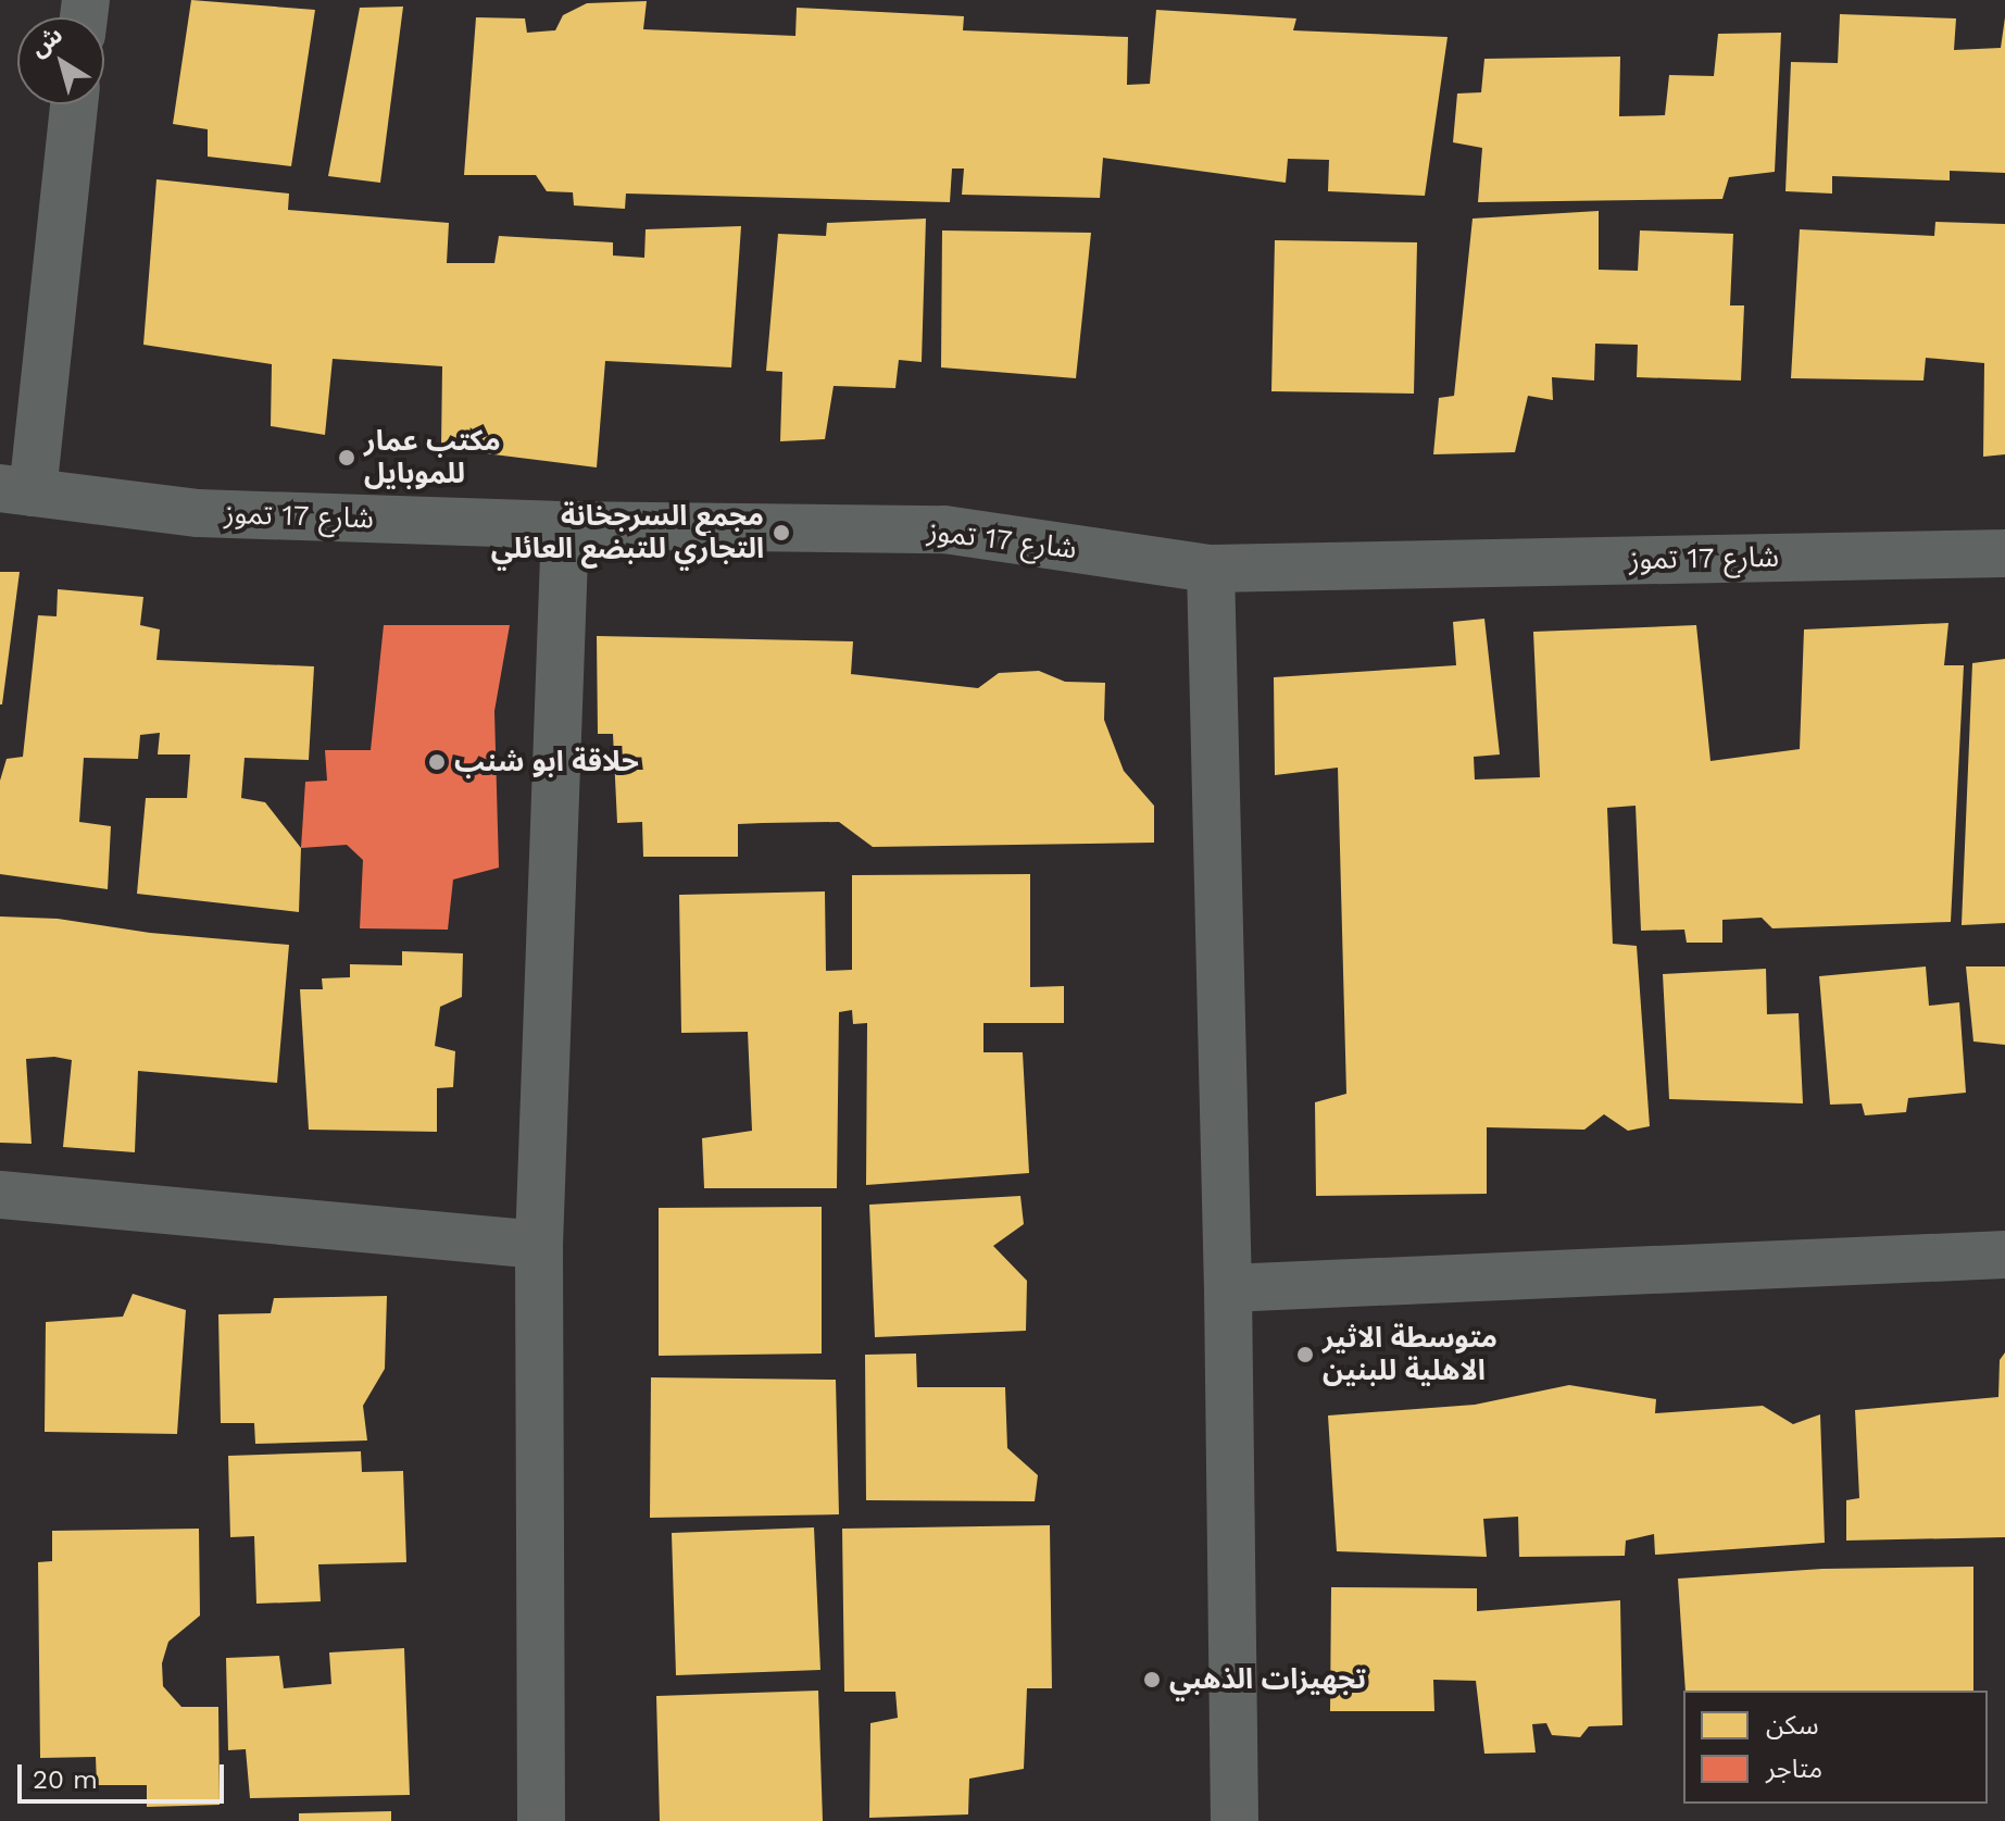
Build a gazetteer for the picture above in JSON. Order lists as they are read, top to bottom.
{
  "streets": {
    "street": ["شارع 17 تموز"]
  },
  "places": [
    "مكتب عمار للموبايل",
    "مجمع السرجخانة التجاري للتبضع العائلي",
    "حلاقة ابو شنب",
    "متوسطة الاثير الاهلية للبنين",
    "تجهيزات الذهبي"
  ],
  "legend": ["سكن", "متاجر"],
  "scale_bar": "20 m",
  "north": "top left"
}
